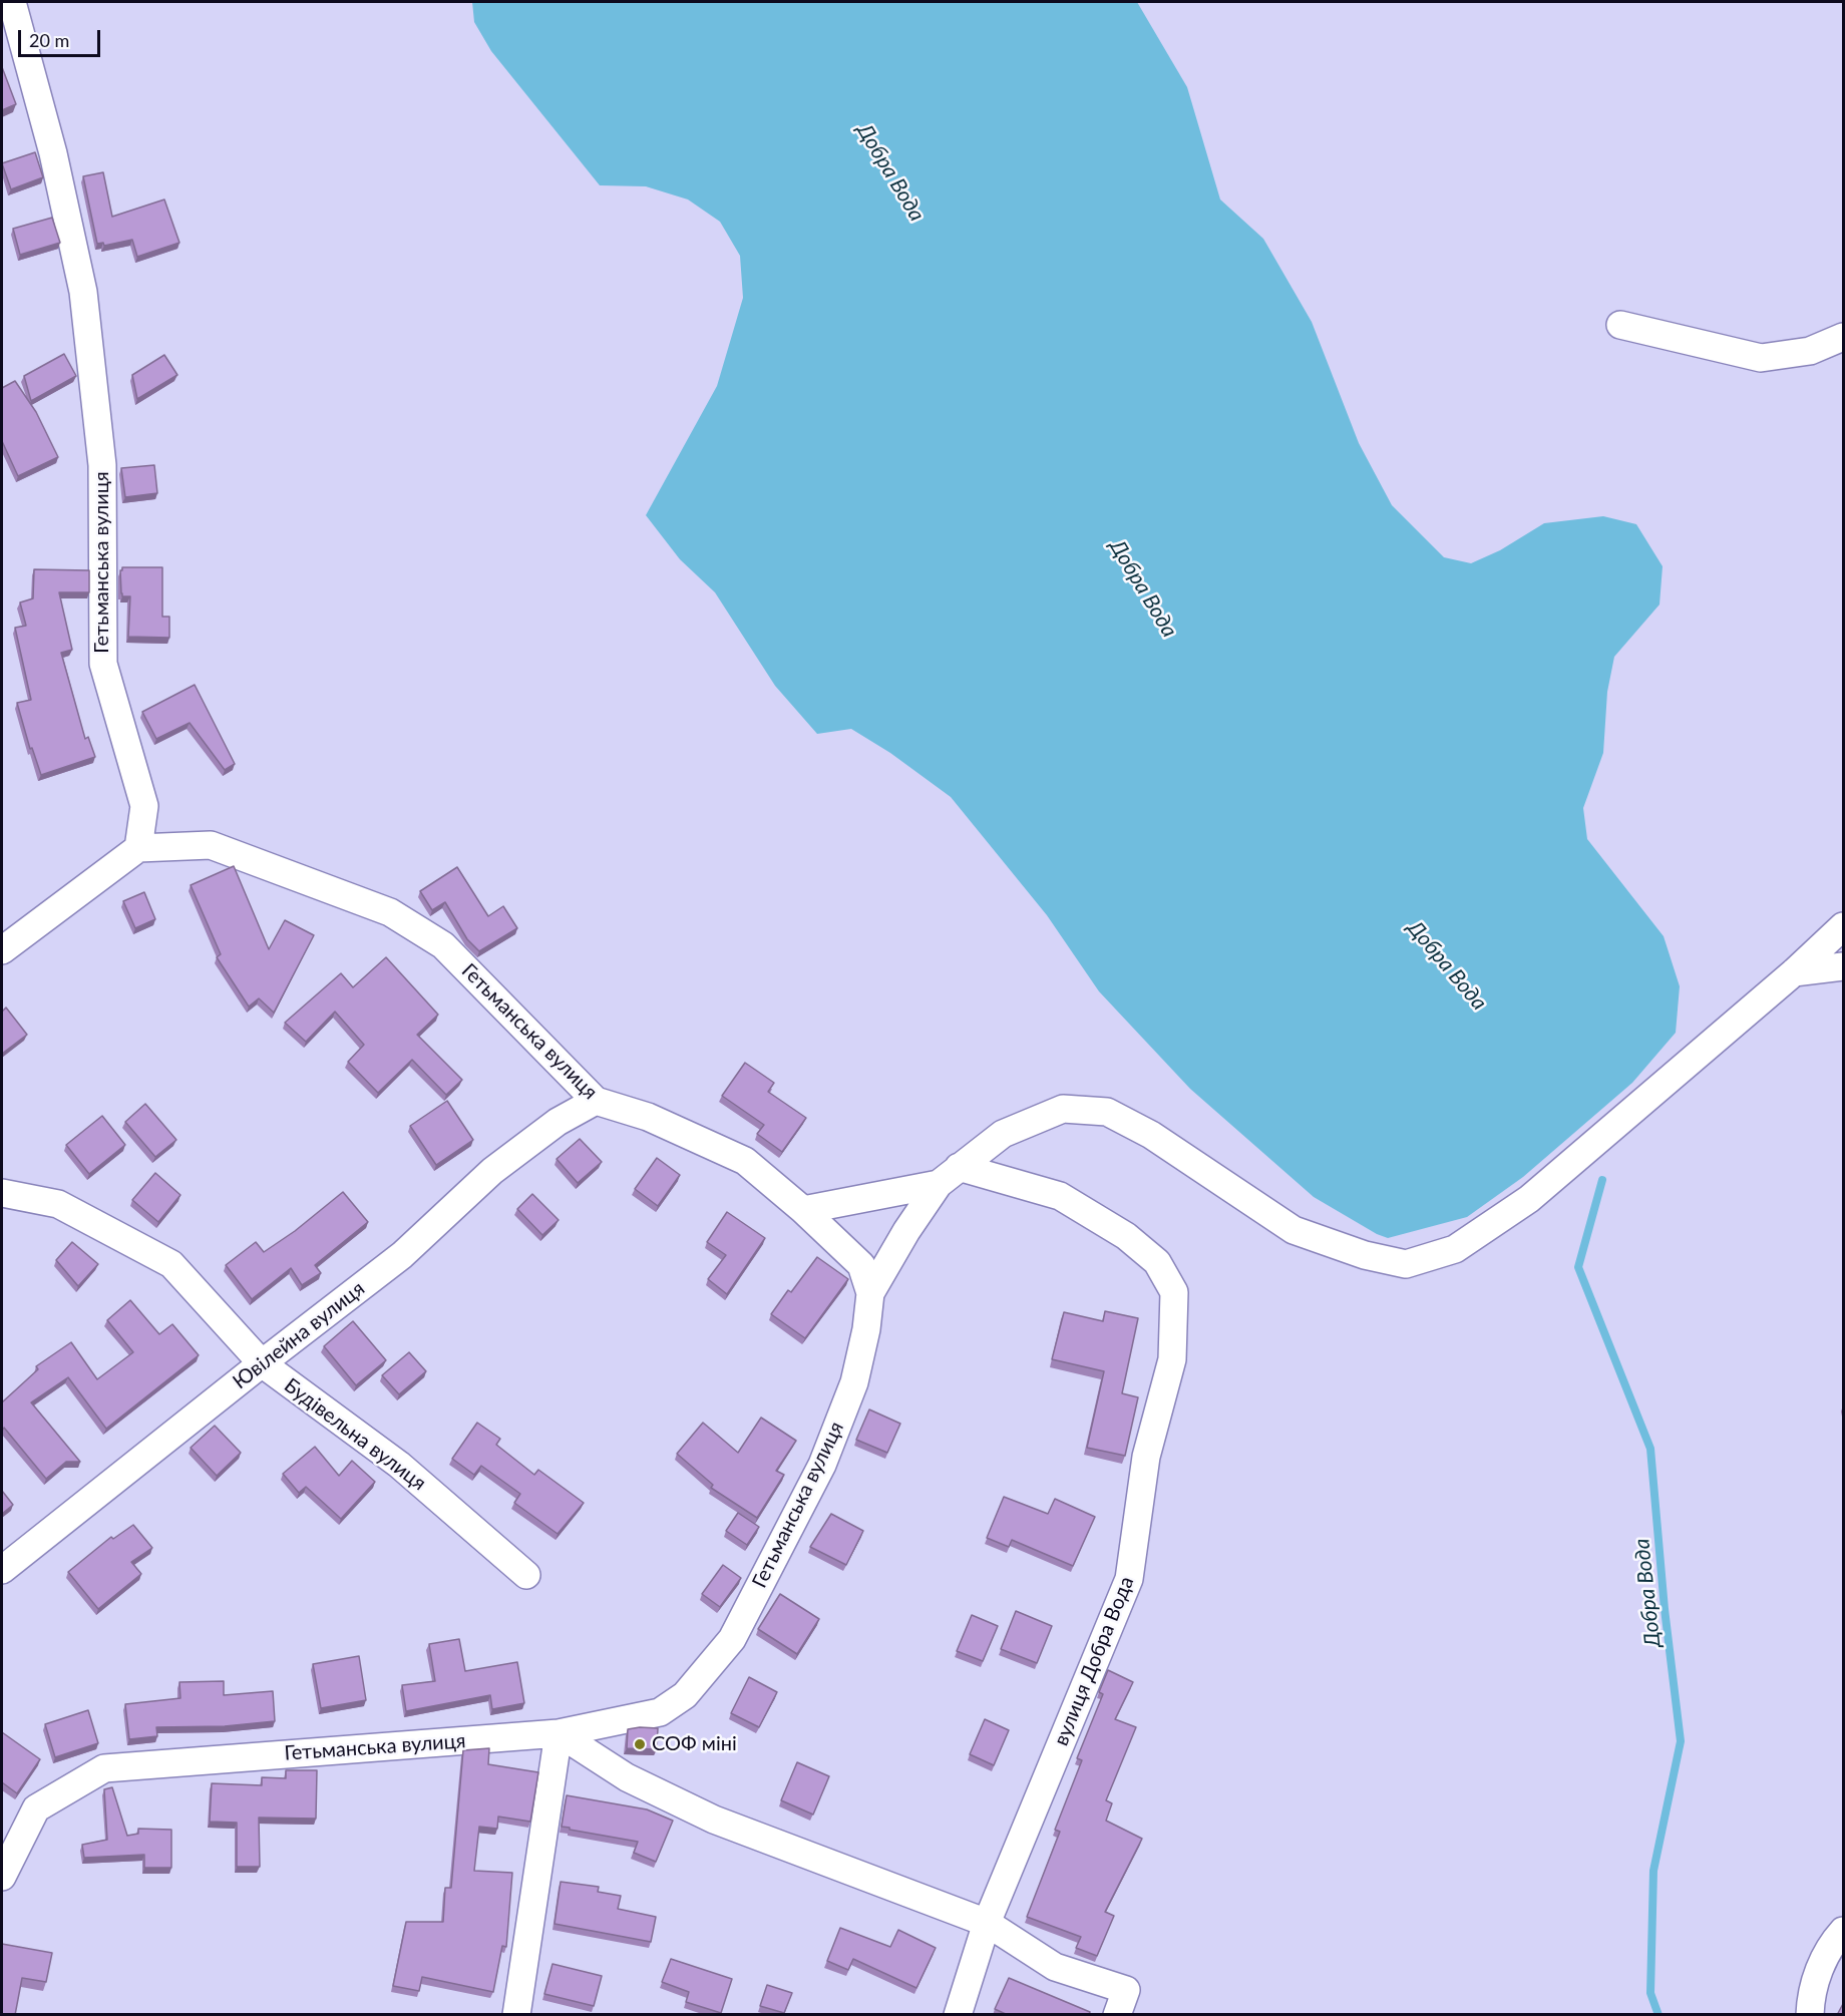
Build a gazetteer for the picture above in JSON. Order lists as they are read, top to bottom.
{
  "streets": {
    "street": [
      "Гетьманська вулиця",
      "Ювілейна вулиця",
      "Будівельна вулиця",
      "вулиця Добра Вода"
    ]
  },
  "crossings": [
    ["Гетьманська вулиця", "Ювілейна вулиця"],
    ["Ювілейна вулиця", "Будівельна вулиця"]
  ],
  "water": ["Добра Вода"],
  "places": ["СОФ міні"],
  "scale_bar": "20 m"
}
